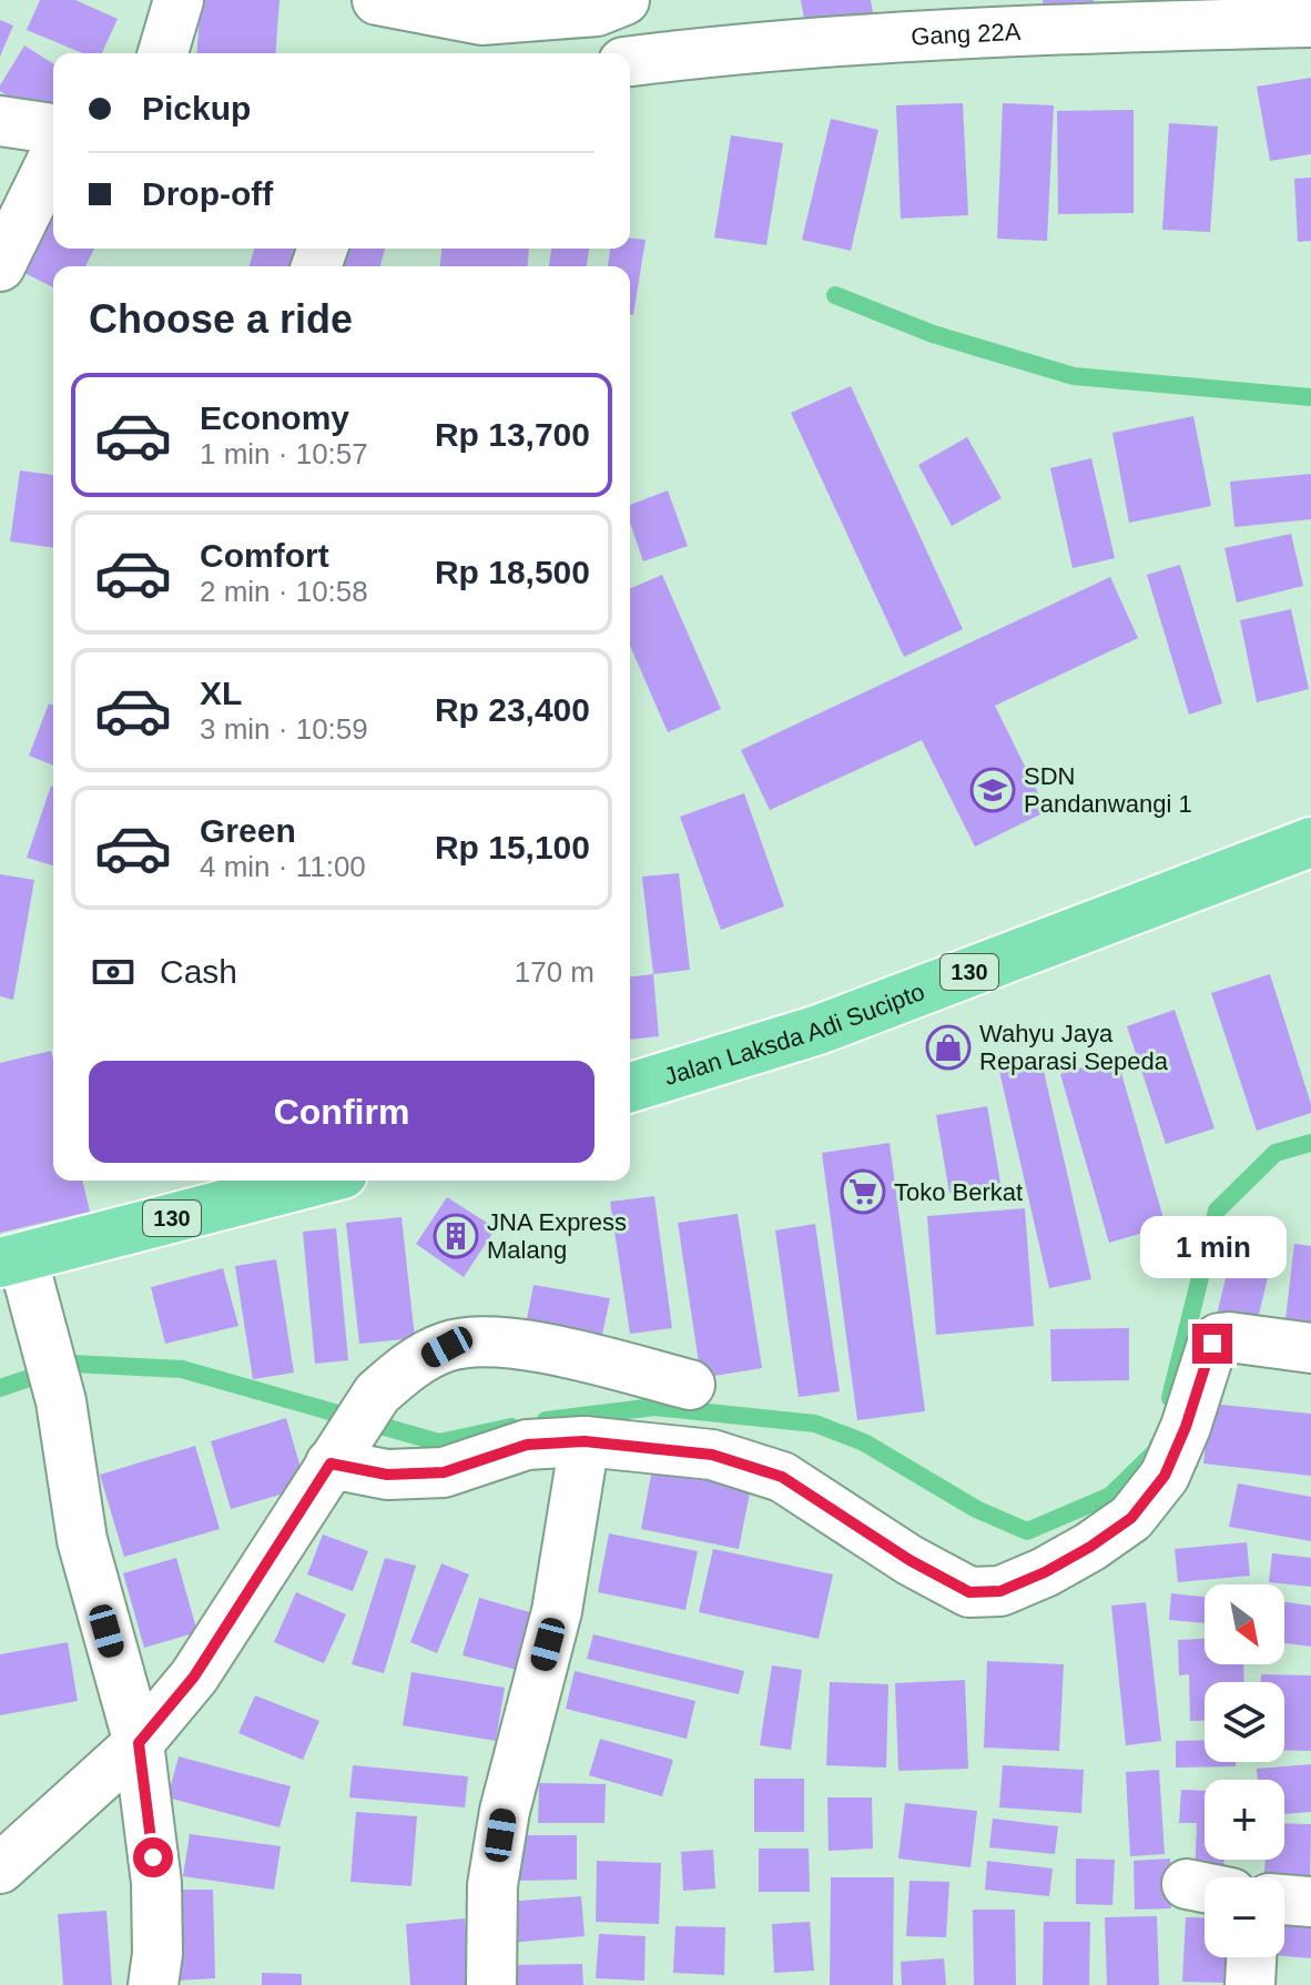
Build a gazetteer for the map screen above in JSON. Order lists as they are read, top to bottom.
{
  "streets": {
    "main road": ["130", "Jalan Laksda Adi Sucipto"],
    "street": ["Gang 22A"]
  },
  "places": {
    "school or university": ["SDN Pandanwangi 1"],
    "shop": ["Wahyu Jaya Reparasi Sepeda"],
    "supermarket": ["Toko Berkat"],
    "building": ["JNA Express Malang"]
  },
  "north": "bottom right",
  "page": {
    "banner": ["Pickup", "Drop-off"],
    "heading": "Choose a ride",
    "list": [
      {
        "name": "Economy",
        "note": "1 min · 10:57",
        "value": "Rp 13,700"
      },
      {
        "name": "Comfort",
        "note": "2 min · 10:58",
        "value": "Rp 18,500"
      },
      {
        "name": "XL",
        "note": "3 min · 10:59",
        "value": "Rp 23,400"
      },
      {
        "name": "Green",
        "note": "4 min · 11:00",
        "value": "Rp 15,100"
      }
    ],
    "pay": ["Cash", "170 m"],
    "buttons": "Confirm",
    "bubble": "1 min",
    "map_buttons": ["+", "−"]
  }
}
